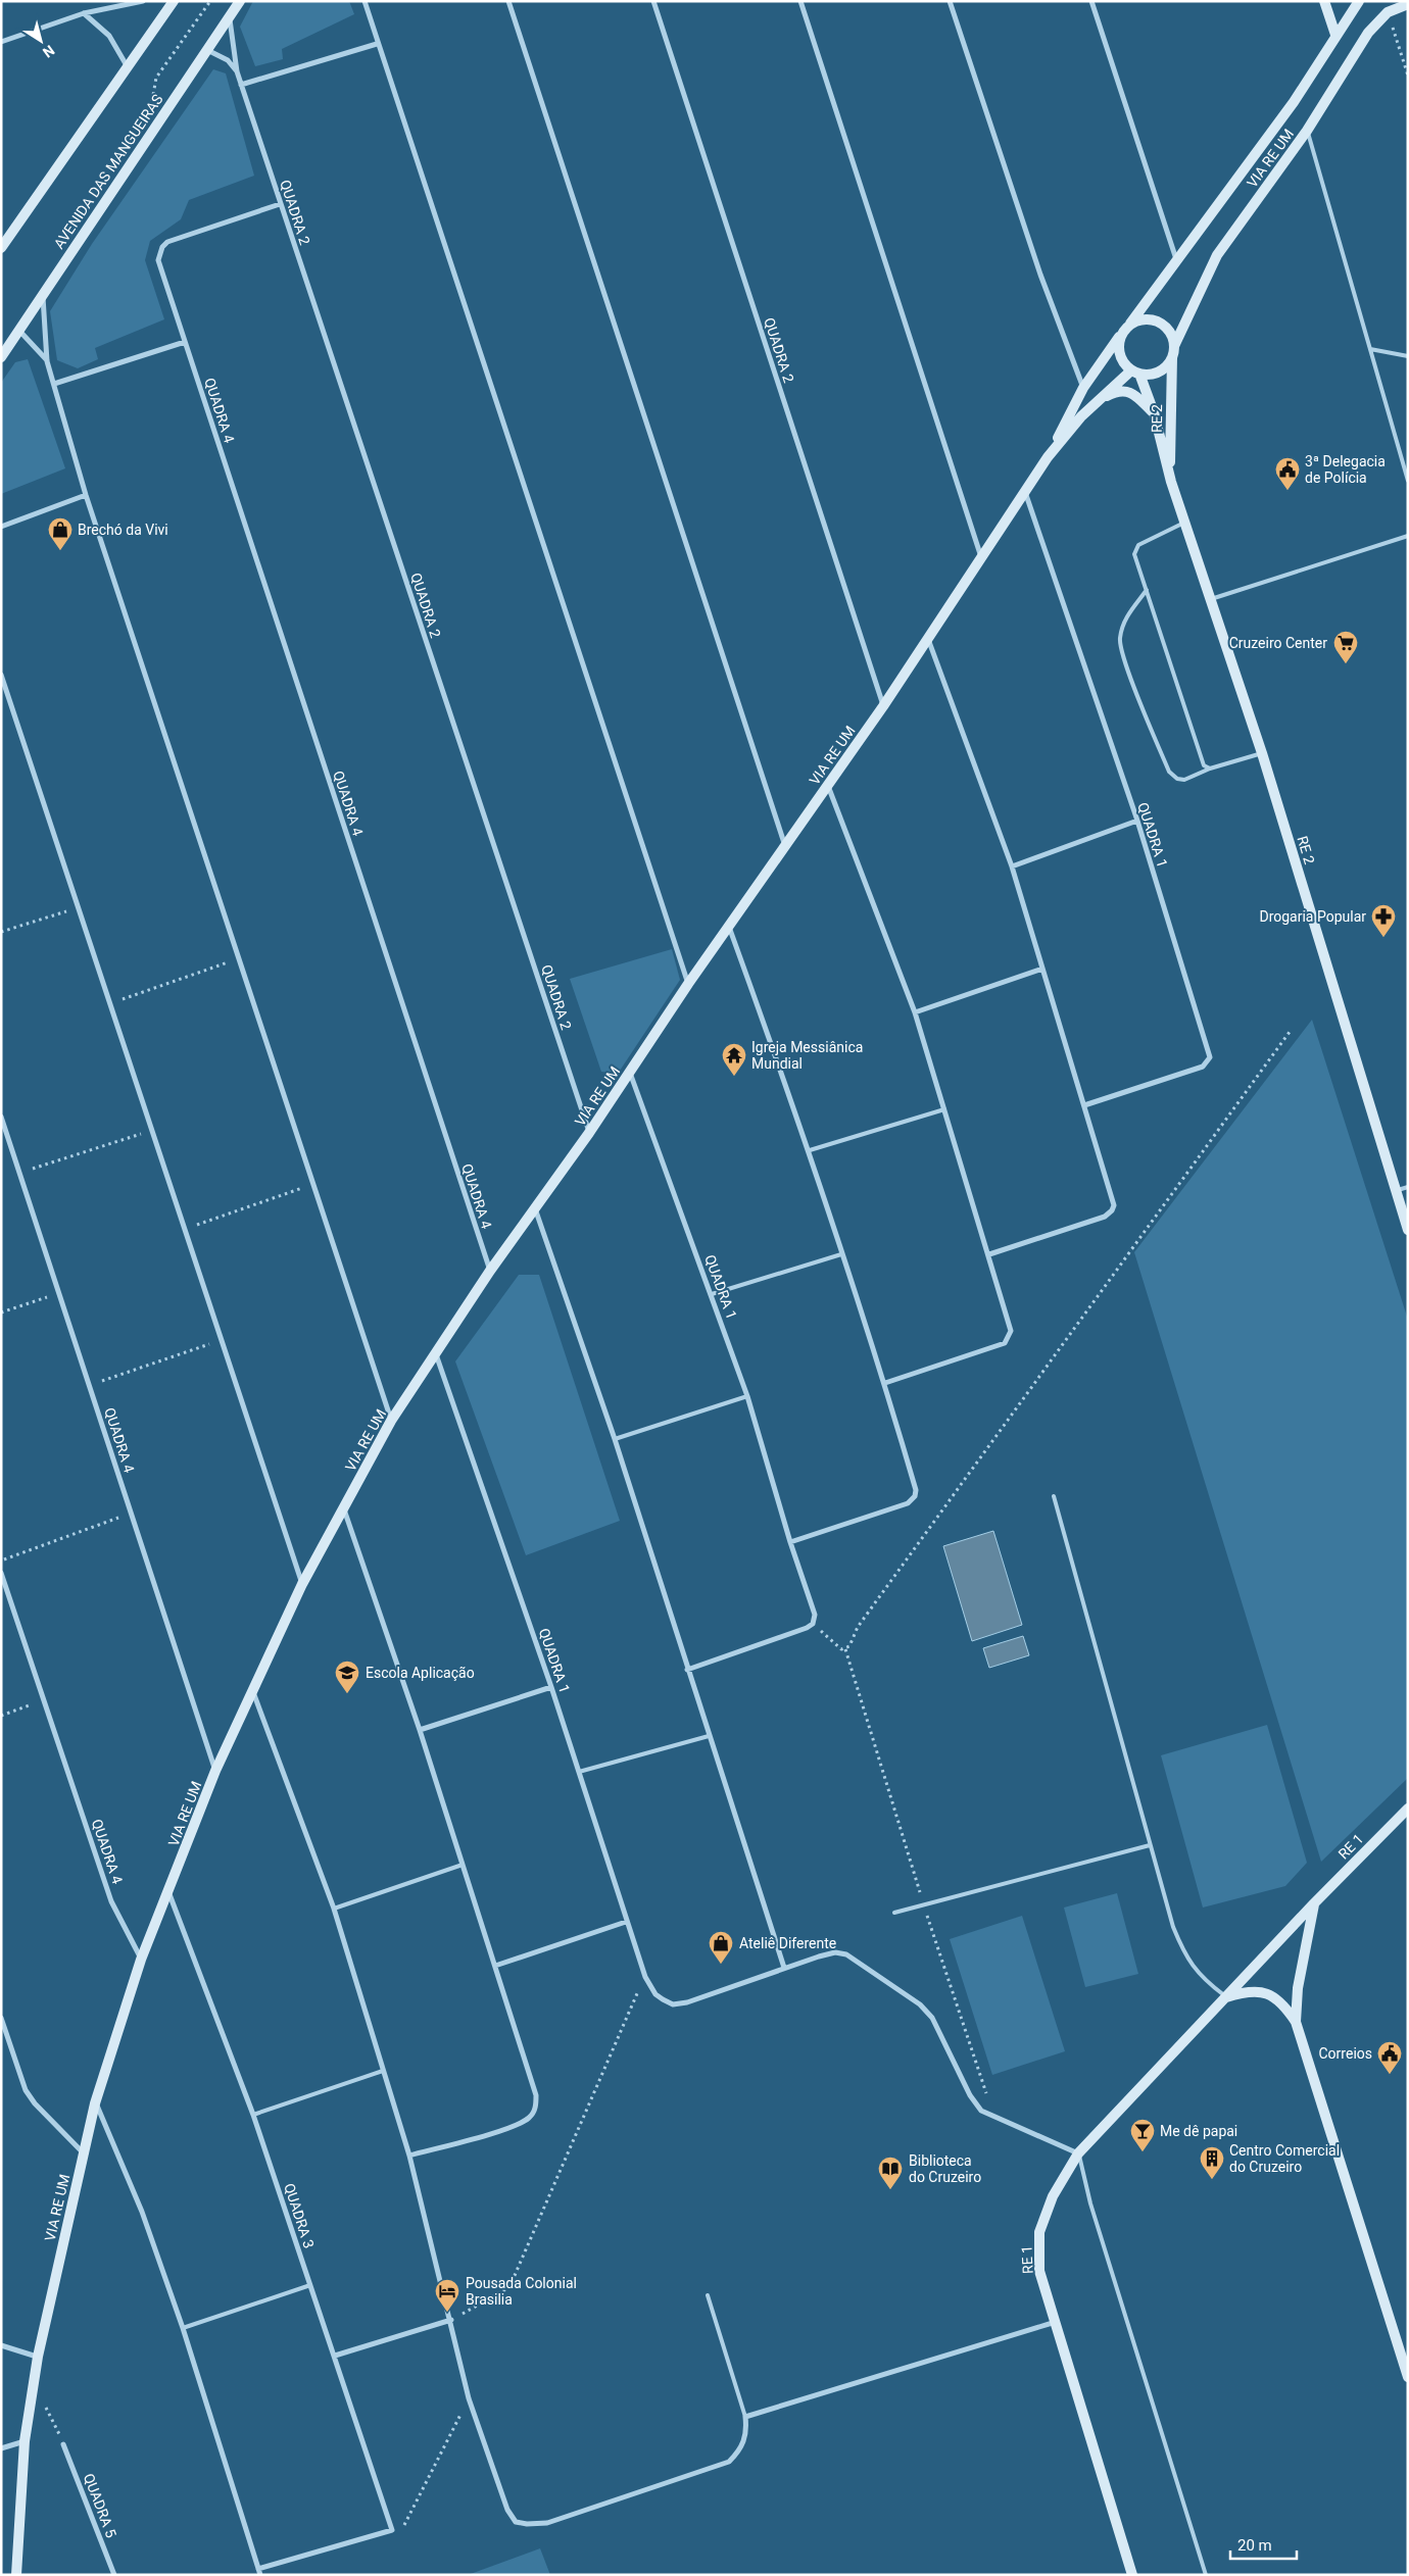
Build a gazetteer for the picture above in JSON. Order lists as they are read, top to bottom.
{
  "streets": {
    "street": [
      "VIA RE UM",
      "AVENIDA DAS MANGUEIRAS",
      "QUADRA 2",
      "QUADRA 4",
      "RE 2",
      "QUADRA 1",
      "RE 1",
      "QUADRA 3",
      "QUADRA 5"
    ]
  },
  "crossings": [
    ["VIA RE UM", "QUADRA 2"],
    ["VIA RE UM", "QUADRA 4"],
    ["VIA RE UM", "RE 2"],
    ["VIA RE UM", "QUADRA 1"],
    ["VIA RE UM", "QUADRA 3"],
    ["AVENIDA DAS MANGUEIRAS", "QUADRA 2"],
    ["QUADRA 2", "QUADRA 4"],
    ["QUADRA 1", "RE 1"]
  ],
  "places": {
    "public building": ["3ª Delegacia de Polícia", "Correios"],
    "shop": ["Brechó da Vivi", "Ateliê Diferente"],
    "supermarket": ["Cruzeiro Center"],
    "pharmacy": ["Drogaria Popular"],
    "temple": ["Igreja Messiânica Mundial"],
    "school or university": ["Escola Aplicação"],
    "bar": ["Me dê papai"],
    "building": ["Centro Comercial do Cruzeiro"],
    "library": ["Biblioteca do Cruzeiro"],
    "hotel": ["Pousada Colonial Brasilia"]
  },
  "scale_bar": "20 m",
  "north": "bottom right"
}
